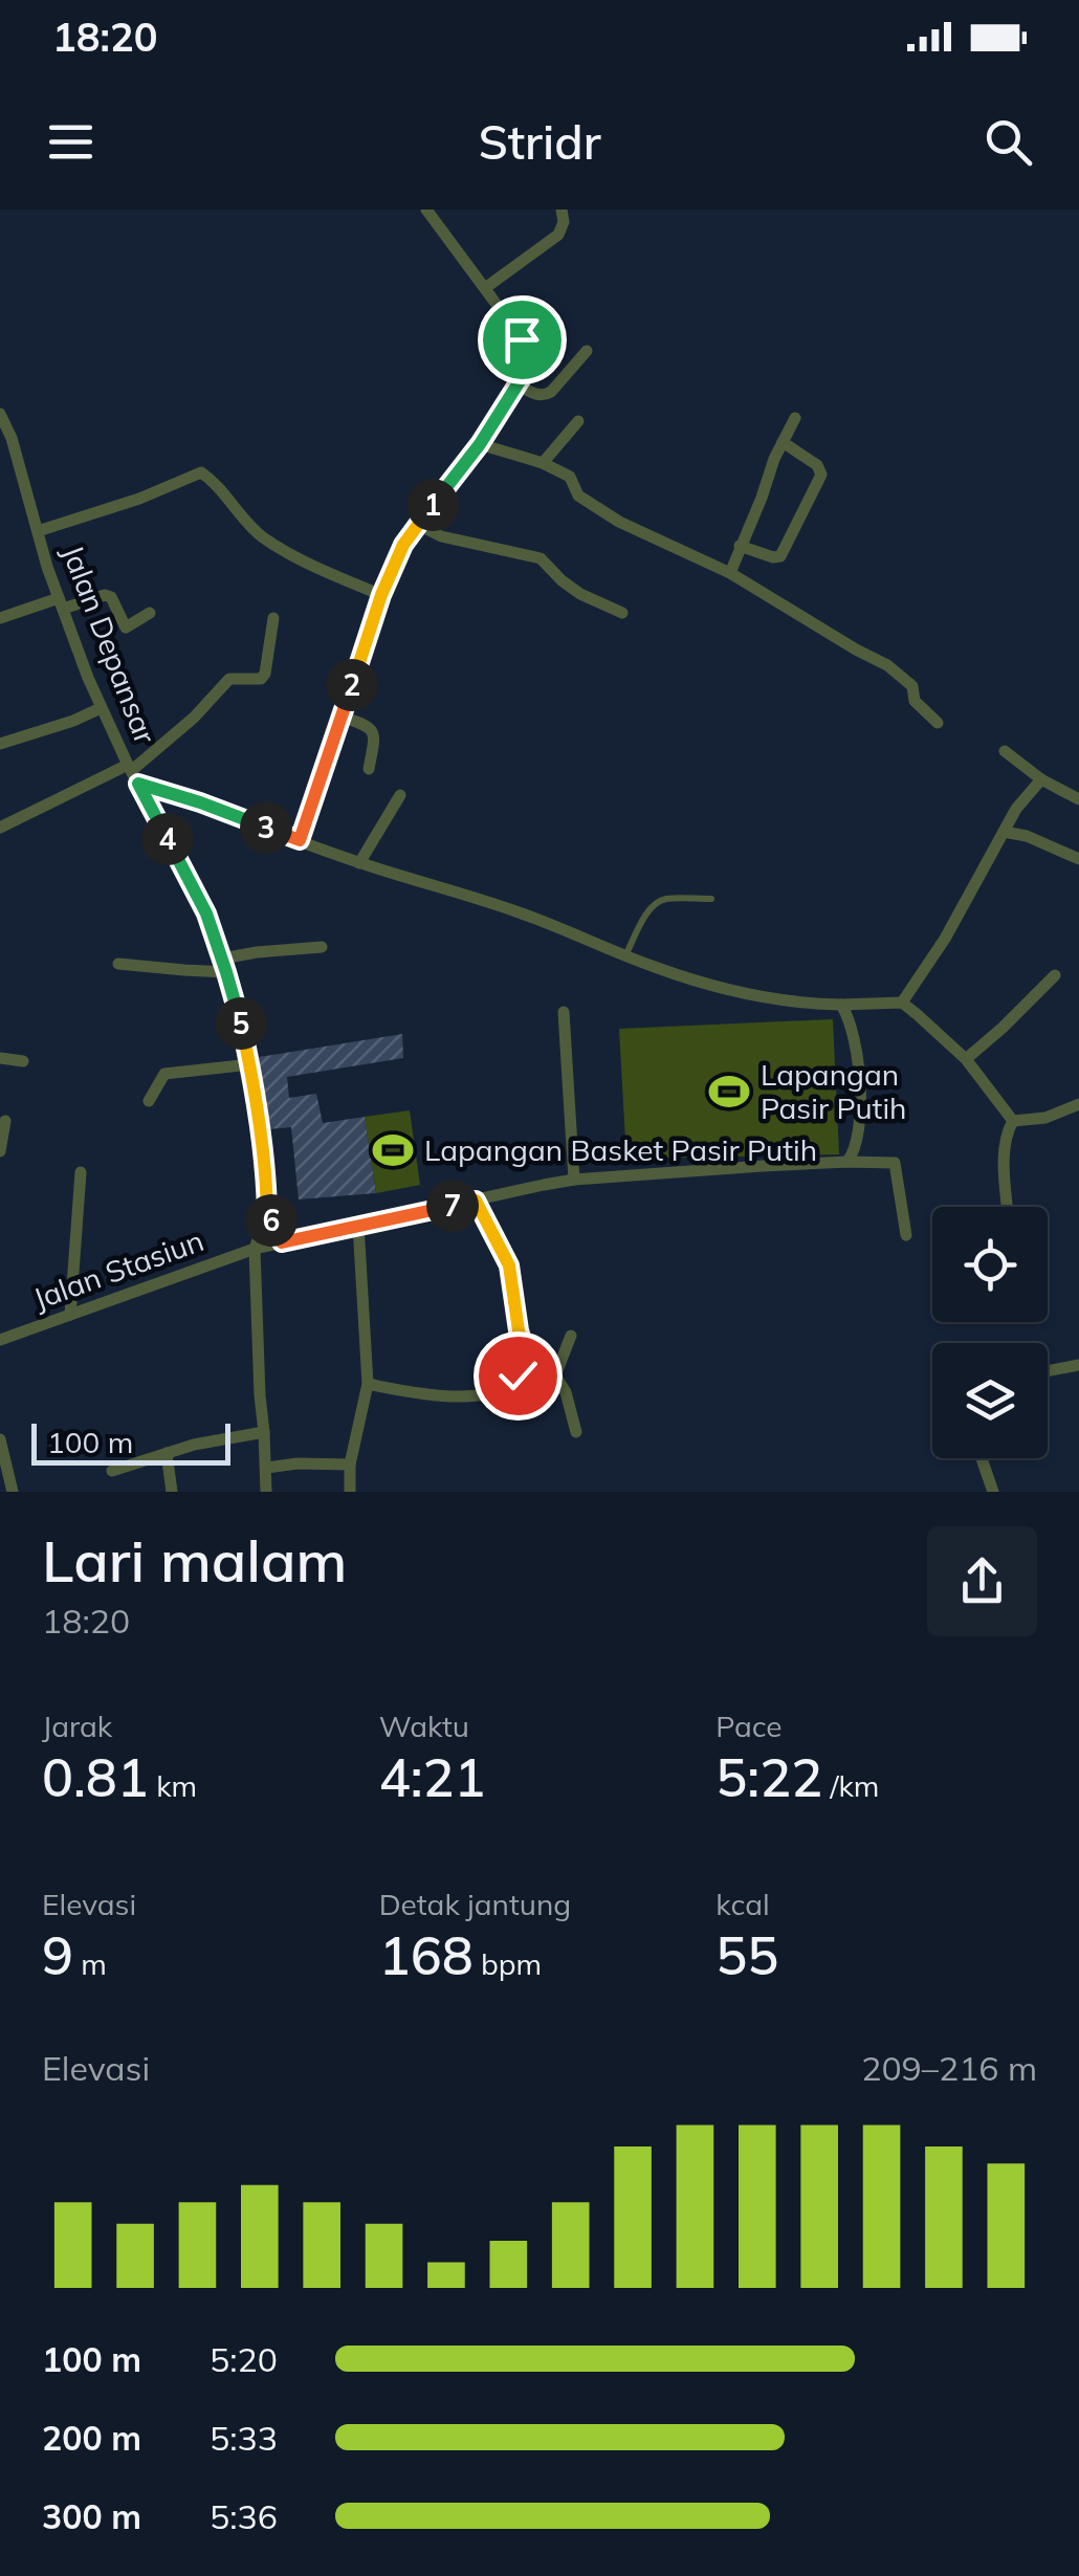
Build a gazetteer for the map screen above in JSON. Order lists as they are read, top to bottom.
{
  "streets": {
    "street": ["Jalan Depansar", "Jalan Stasiun"]
  },
  "crossings": [
    ["Jalan Depansar", "Jalan Stasiun"]
  ],
  "places": {
    "sports": ["Lapangan Pasir Putih", "Lapangan Basket Pasir Putih"]
  },
  "scale_bar": "100 m",
  "page": {
    "status": "18:20",
    "header": "Stridr",
    "pins": [
      "1",
      "2",
      "3",
      "4",
      "5",
      "7",
      "6"
    ],
    "scale": "100 m",
    "heading": ["Lari malam", "18:20"],
    "stats": [
      ["Jarak", "0.81 km"],
      ["Waktu", "4:21"],
      ["Pace", "5:22 /km"],
      ["Elevasi", "9 m"],
      ["Detak jantung", "168 bpm"],
      ["kcal", "55"]
    ],
    "chart": ["Elevasi", "209–216 m"],
    "list": [
      {
        "name": "100 m",
        "note": "5:20"
      },
      {
        "name": "200 m",
        "note": "5:33"
      },
      {
        "name": "300 m",
        "note": "5:36"
      }
    ]
  }
}
